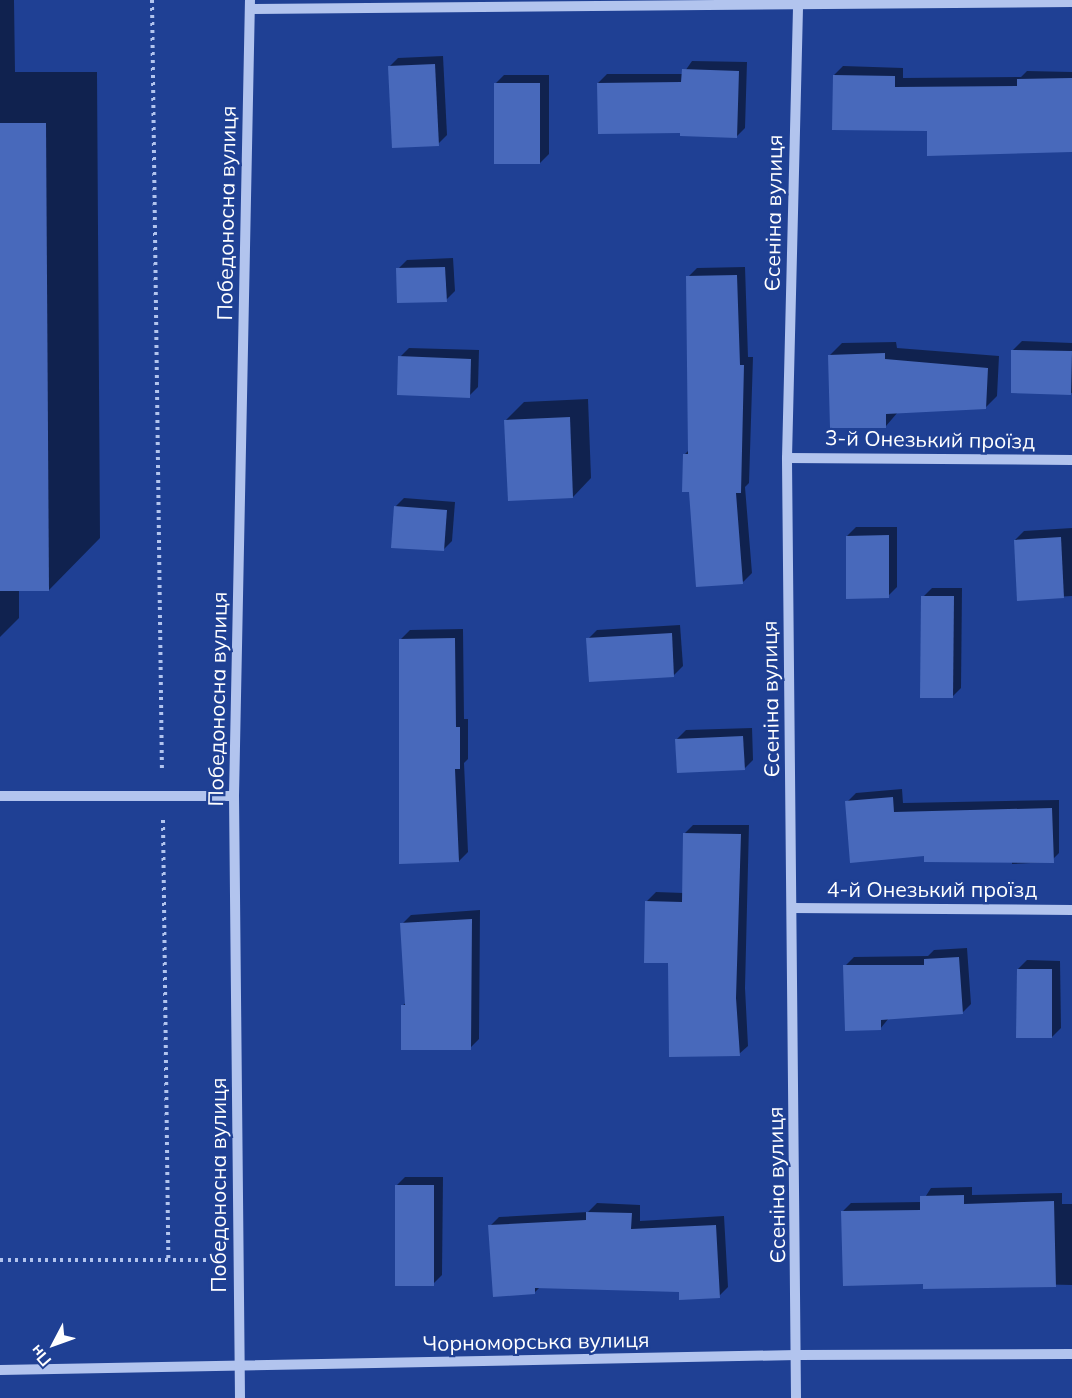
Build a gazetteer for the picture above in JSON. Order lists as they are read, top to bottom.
{
  "streets": {
    "street": [
      "Победоносна вулиця",
      "Єсеніна вулиця",
      "3-й Онезький проїзд",
      "4-й Онезький проїзд",
      "Чорноморська вулиця"
    ]
  },
  "crossings": [
    ["Победоносна вулиця", "Чорноморська вулиця"],
    ["Єсеніна вулиця", "3-й Онезький проїзд"],
    ["Єсеніна вулиця", "4-й Онезький проїзд"],
    ["Єсеніна вулиця", "Чорноморська вулиця"]
  ],
  "north": "bottom left"
}
